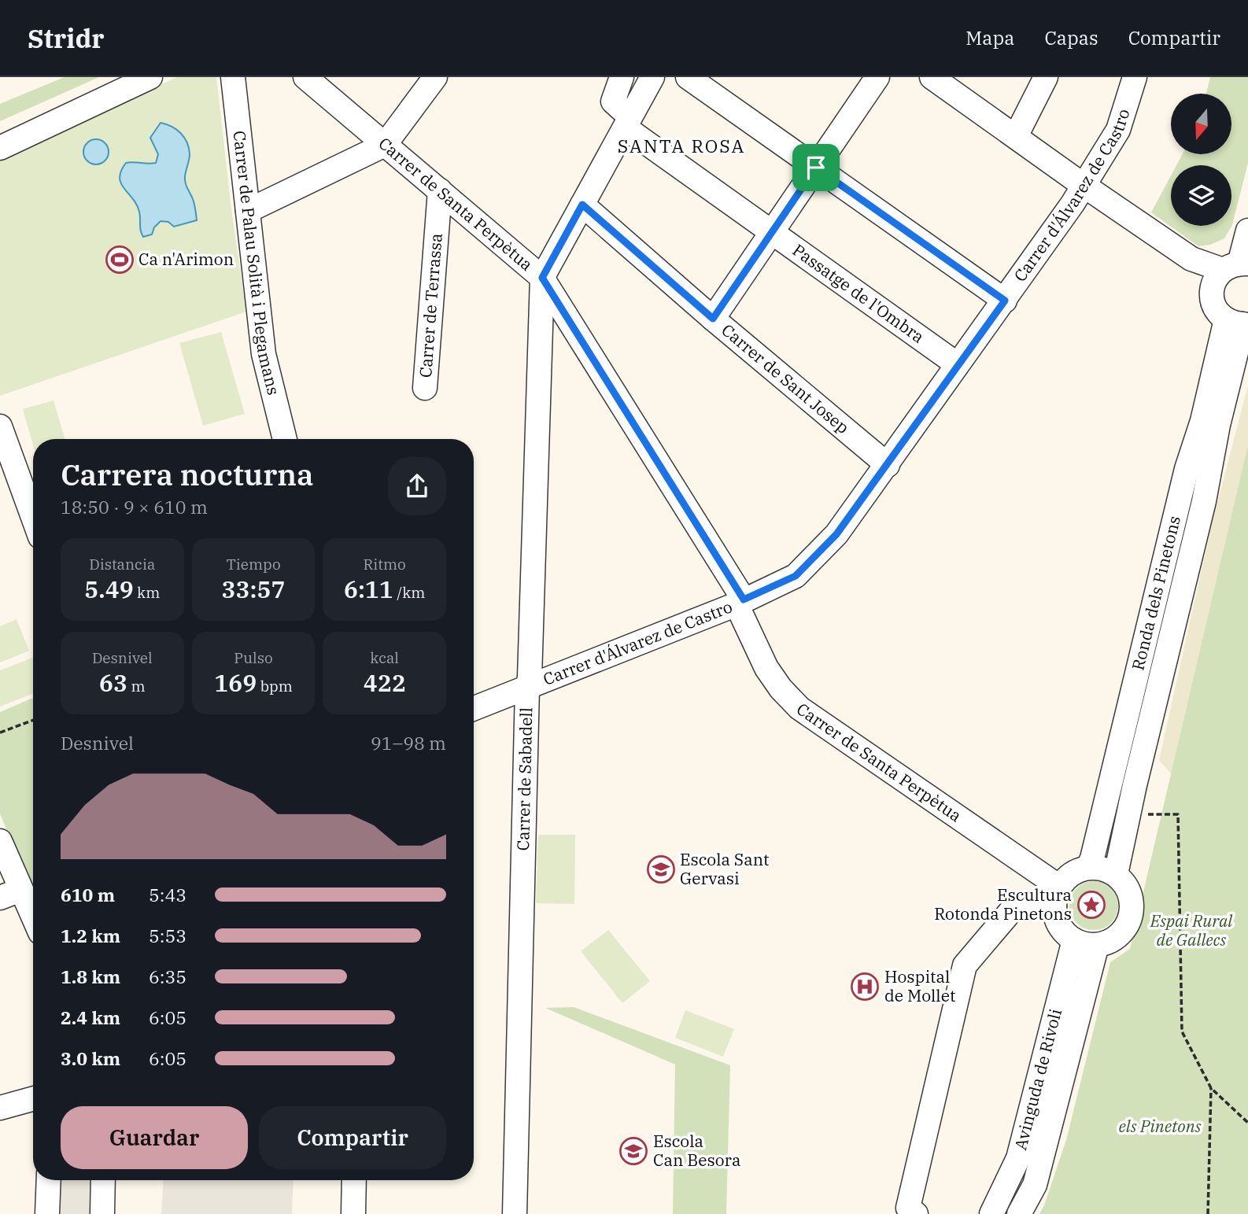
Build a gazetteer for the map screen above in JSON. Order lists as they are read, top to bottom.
{
  "streets": {
    "street": [
      "Carrer d'Álvarez de Castro",
      "Carrer de Santa Perpètua",
      "Carrer de Palau Solità i Plegamans",
      "Passatge de l'Ombra",
      "Carrer de Terrassa",
      "Carrer de Sant Josep",
      "Ronda dels Pinetons",
      "Carrer de Sabadell",
      "Avinguda de Rivoli"
    ]
  },
  "crossings": [
    ["Carrer d'Álvarez de Castro", "Carrer de Santa Perpètua"],
    ["Carrer d'Álvarez de Castro", "Carrer de Sant Josep"],
    ["Carrer d'Álvarez de Castro", "Carrer de Sabadell"],
    ["Carrer de Santa Perpètua", "Carrer de Terrassa"],
    ["Carrer de Santa Perpètua", "Ronda dels Pinetons"],
    ["Carrer de Santa Perpètua", "Carrer de Sabadell"],
    ["Carrer de Santa Perpètua", "Avinguda de Rivoli"],
    ["Ronda dels Pinetons", "Avinguda de Rivoli"]
  ],
  "districts": ["SANTA ROSA"],
  "parks": ["Espai Rural de Gallecs", "els Pinetons"],
  "places": {
    "sports": ["Ca n'Arimon"],
    "school or university": ["Escola Sant Gervasi", "Escola Can Besora"],
    "place": ["Escultura Rotonda Pinetons"],
    "hospital": ["Hospital de Mollet"]
  },
  "north": "bottom",
  "page": {
    "header": "Stridr",
    "nav": ["Mapa", "Capas", "Compartir"],
    "heading": ["Carrera nocturna", "18:50 · 9 × 610 m"],
    "stats": [
      ["Distancia", "5.49 km"],
      ["Tiempo", "33:57"],
      ["Ritmo", "6:11 /km"],
      ["Desnivel", "63 m"],
      ["Pulso", "169 bpm"],
      ["kcal", "422"]
    ],
    "chart": ["Desnivel", "91–98 m"],
    "list": [
      {
        "name": "610 m",
        "note": "5:43"
      },
      {
        "name": "1.2 km",
        "note": "5:53"
      },
      {
        "name": "1.8 km",
        "note": "6:35"
      },
      {
        "name": "2.4 km",
        "note": "6:05"
      },
      {
        "name": "3.0 km",
        "note": "6:05"
      }
    ],
    "buttons": ["Guardar", "Compartir"]
  }
}
